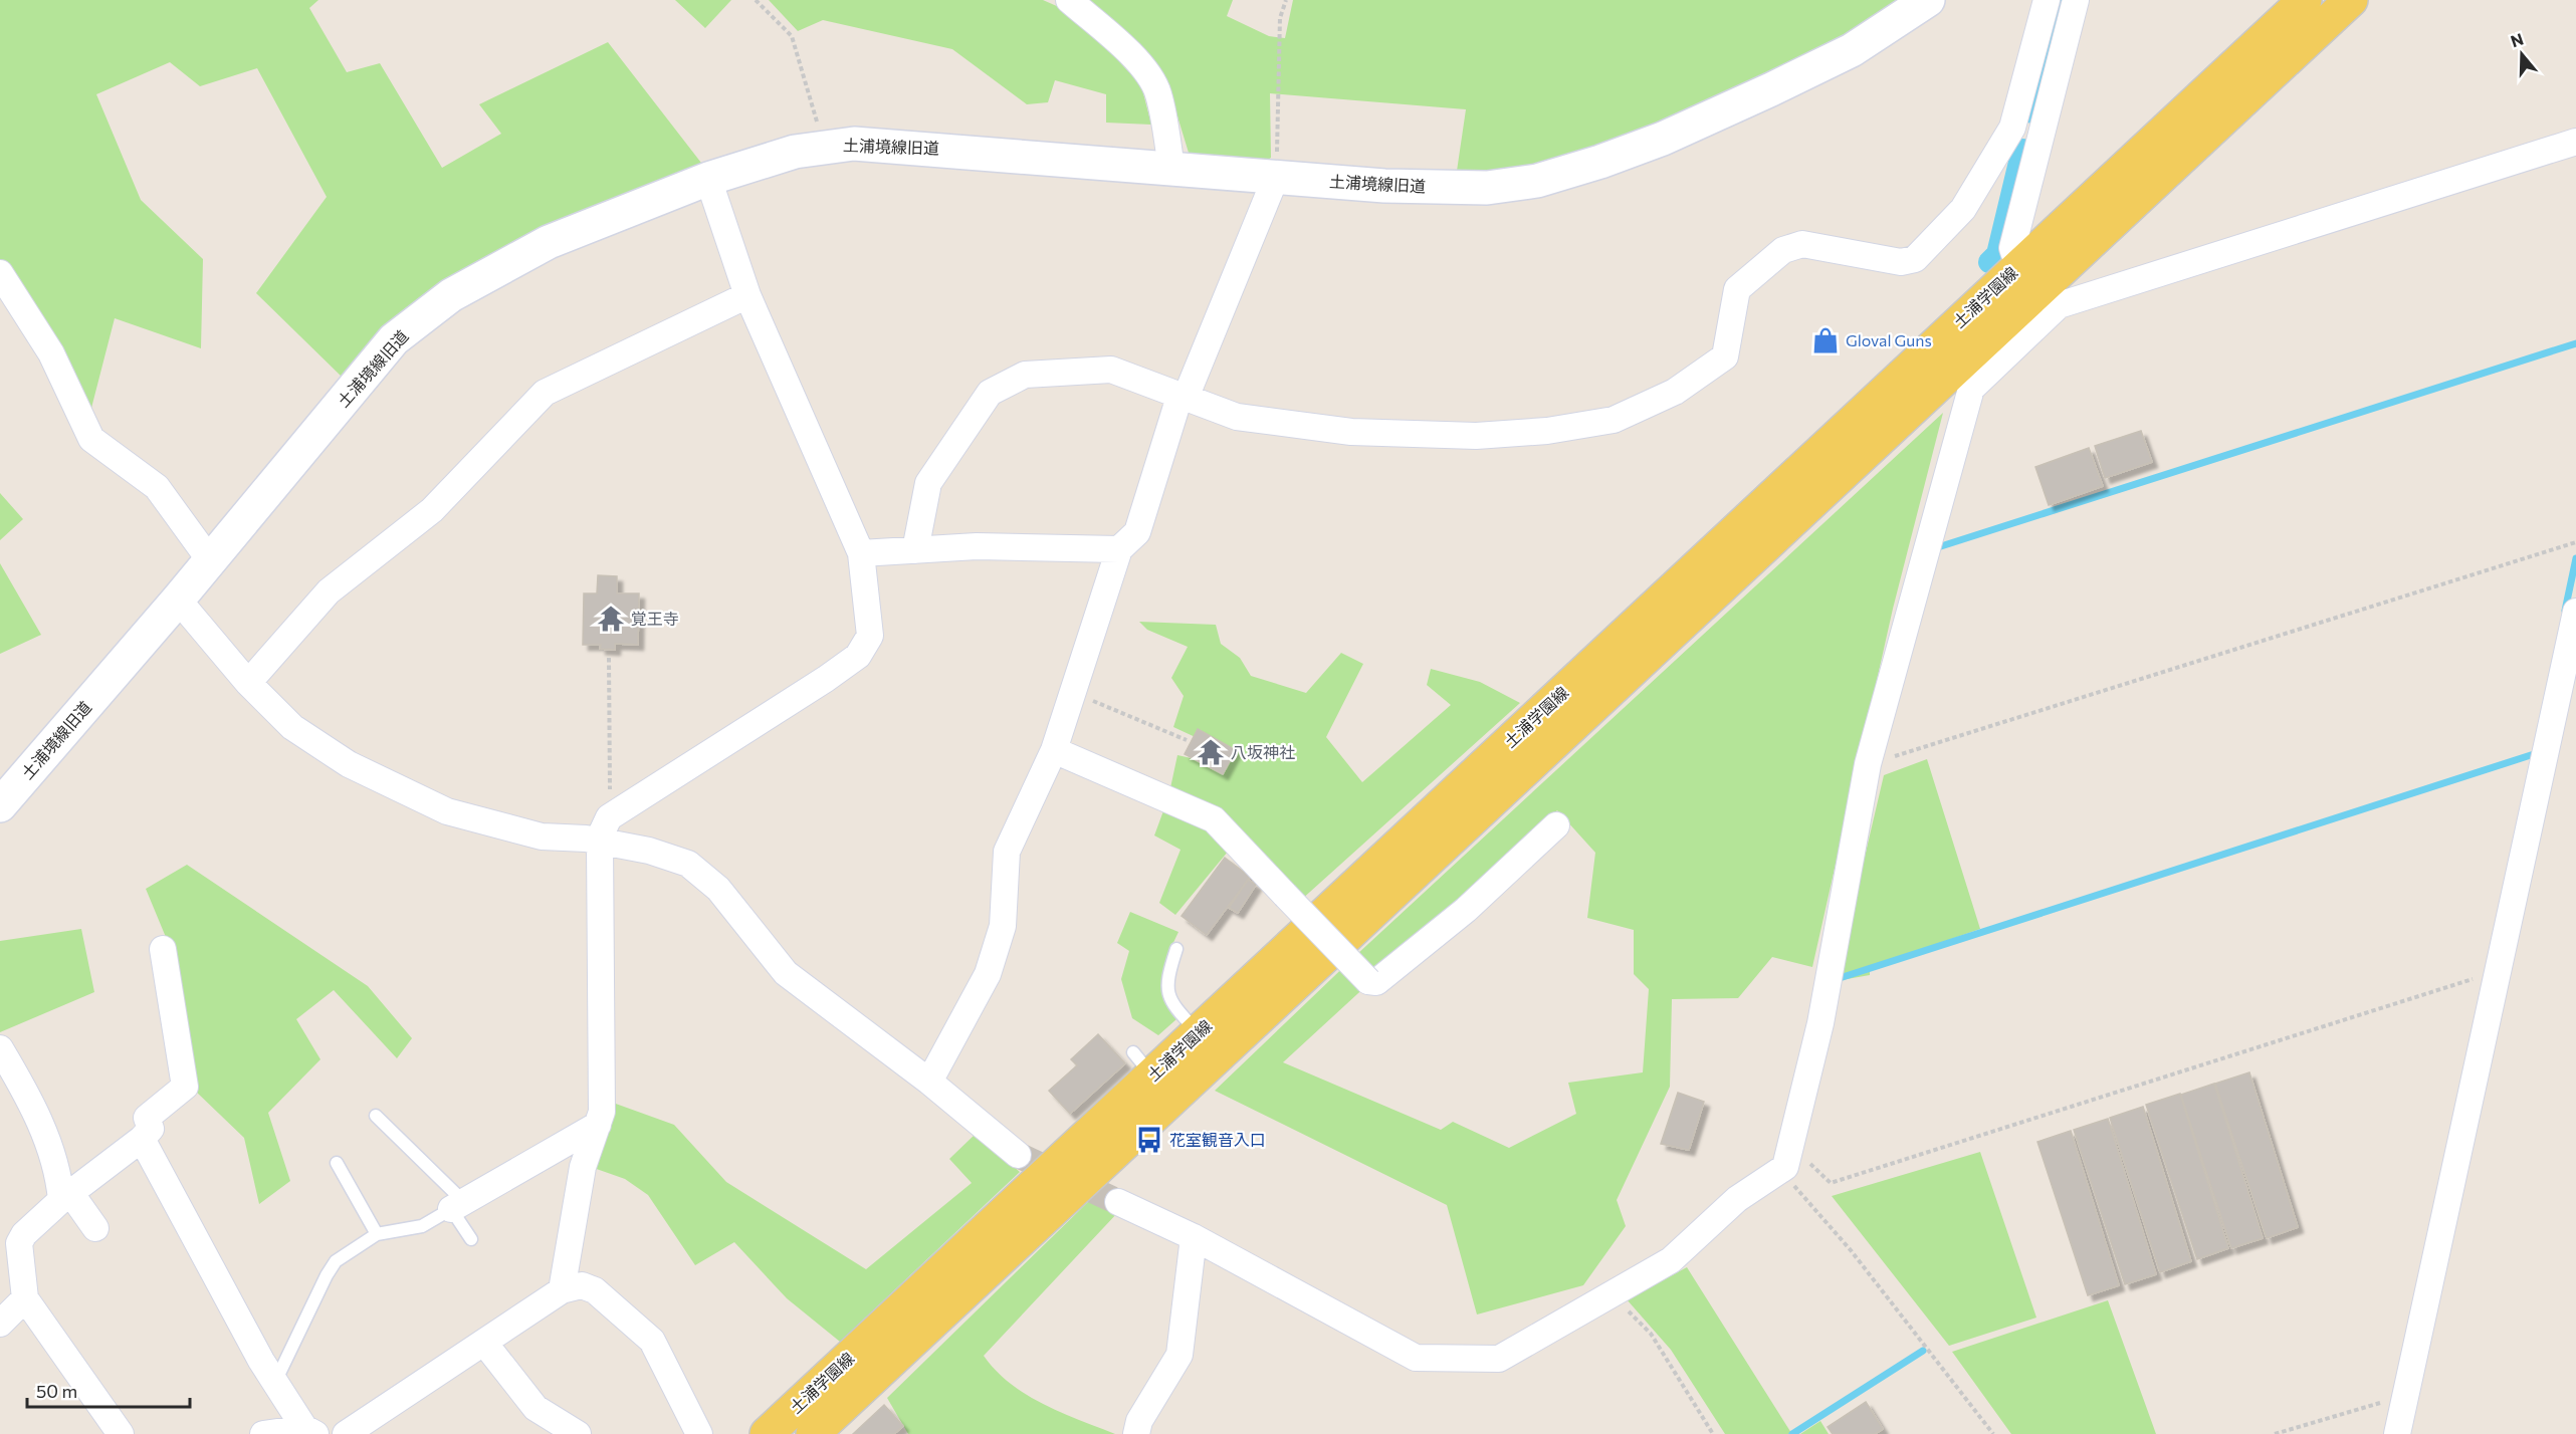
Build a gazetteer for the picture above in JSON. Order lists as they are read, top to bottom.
{
  "streets": {
    "main road": ["土浦学園線"],
    "street": ["土浦境線旧道"]
  },
  "places": {
    "shop": ["Gloval Guns"],
    "temple": ["覚王寺", "八坂神社"],
    "bus stop": ["花室観音入口"]
  },
  "scale_bar": "50 m",
  "north": "top"
}
